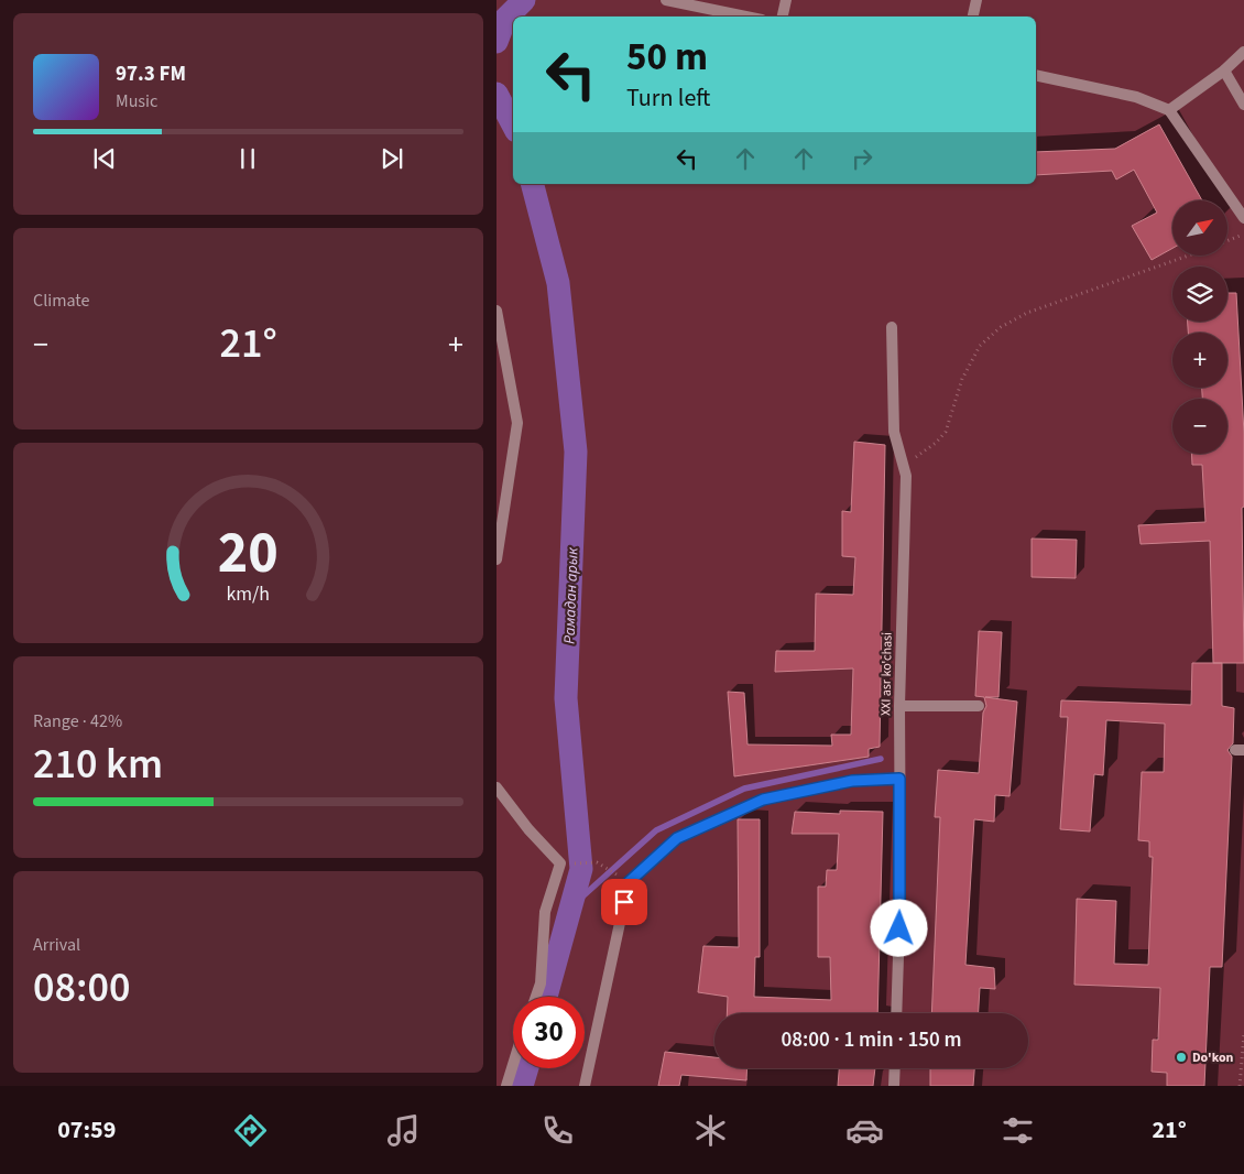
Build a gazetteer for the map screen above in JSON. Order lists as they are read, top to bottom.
{
  "streets": {
    "street": ["XXI asr ko'chasi"]
  },
  "water": ["Рамадан арык"],
  "places": ["Do'kon"],
  "north": "top right",
  "page": {
    "turn": ["50 m", "Turn left"],
    "song": ["97.3 FM", "Music"],
    "map_buttons": ["+", "−"],
    "tile": [
      "Climate",
      ["Range · 42%", "210 km"],
      ["Arrival", "08:00"]
    ],
    "heat": ["−", "21°", "+"],
    "limit": "30",
    "trip": "08:00 · 1 min · 150 m",
    "tabs": ["07:59", "21°"],
    "gauge": ["20", "km/h"]
  }
}
